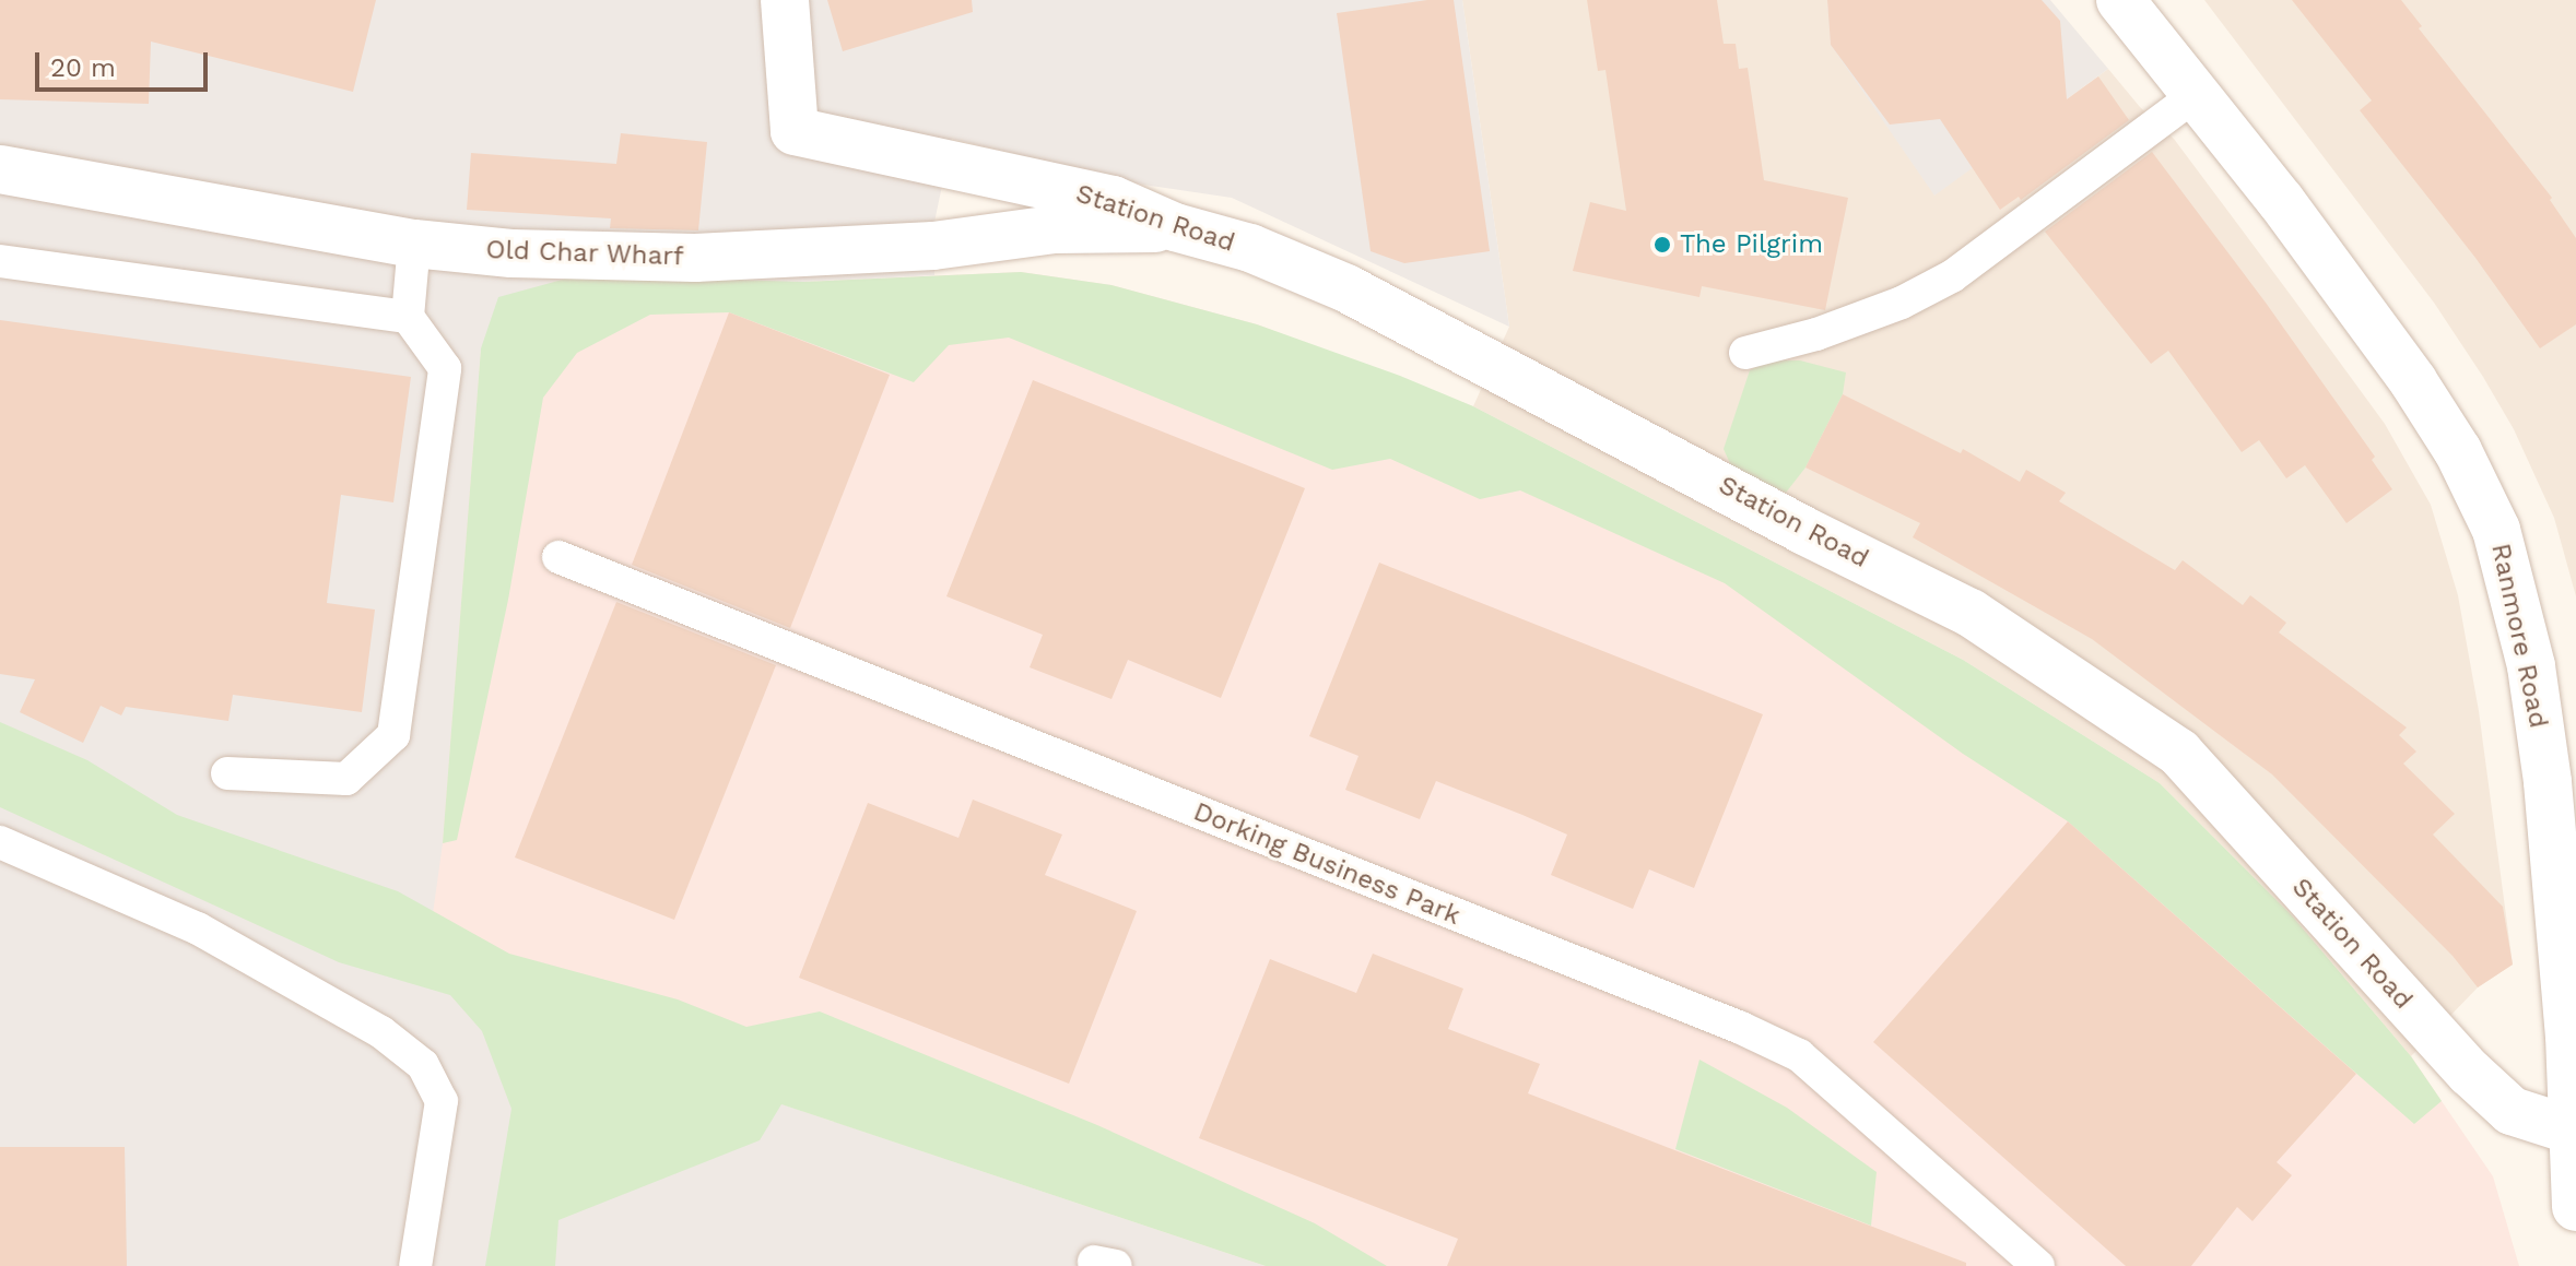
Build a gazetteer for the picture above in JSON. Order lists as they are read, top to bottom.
{
  "streets": {
    "street": ["Station Road", "Old Char Wharf", "Ranmore Road"],
    "lane": ["Dorking Business Park"]
  },
  "crossings": [
    ["Station Road", "Old Char Wharf"],
    ["Station Road", "Ranmore Road"]
  ],
  "places": ["The Pilgrim"],
  "scale_bar": "20 m"
}
